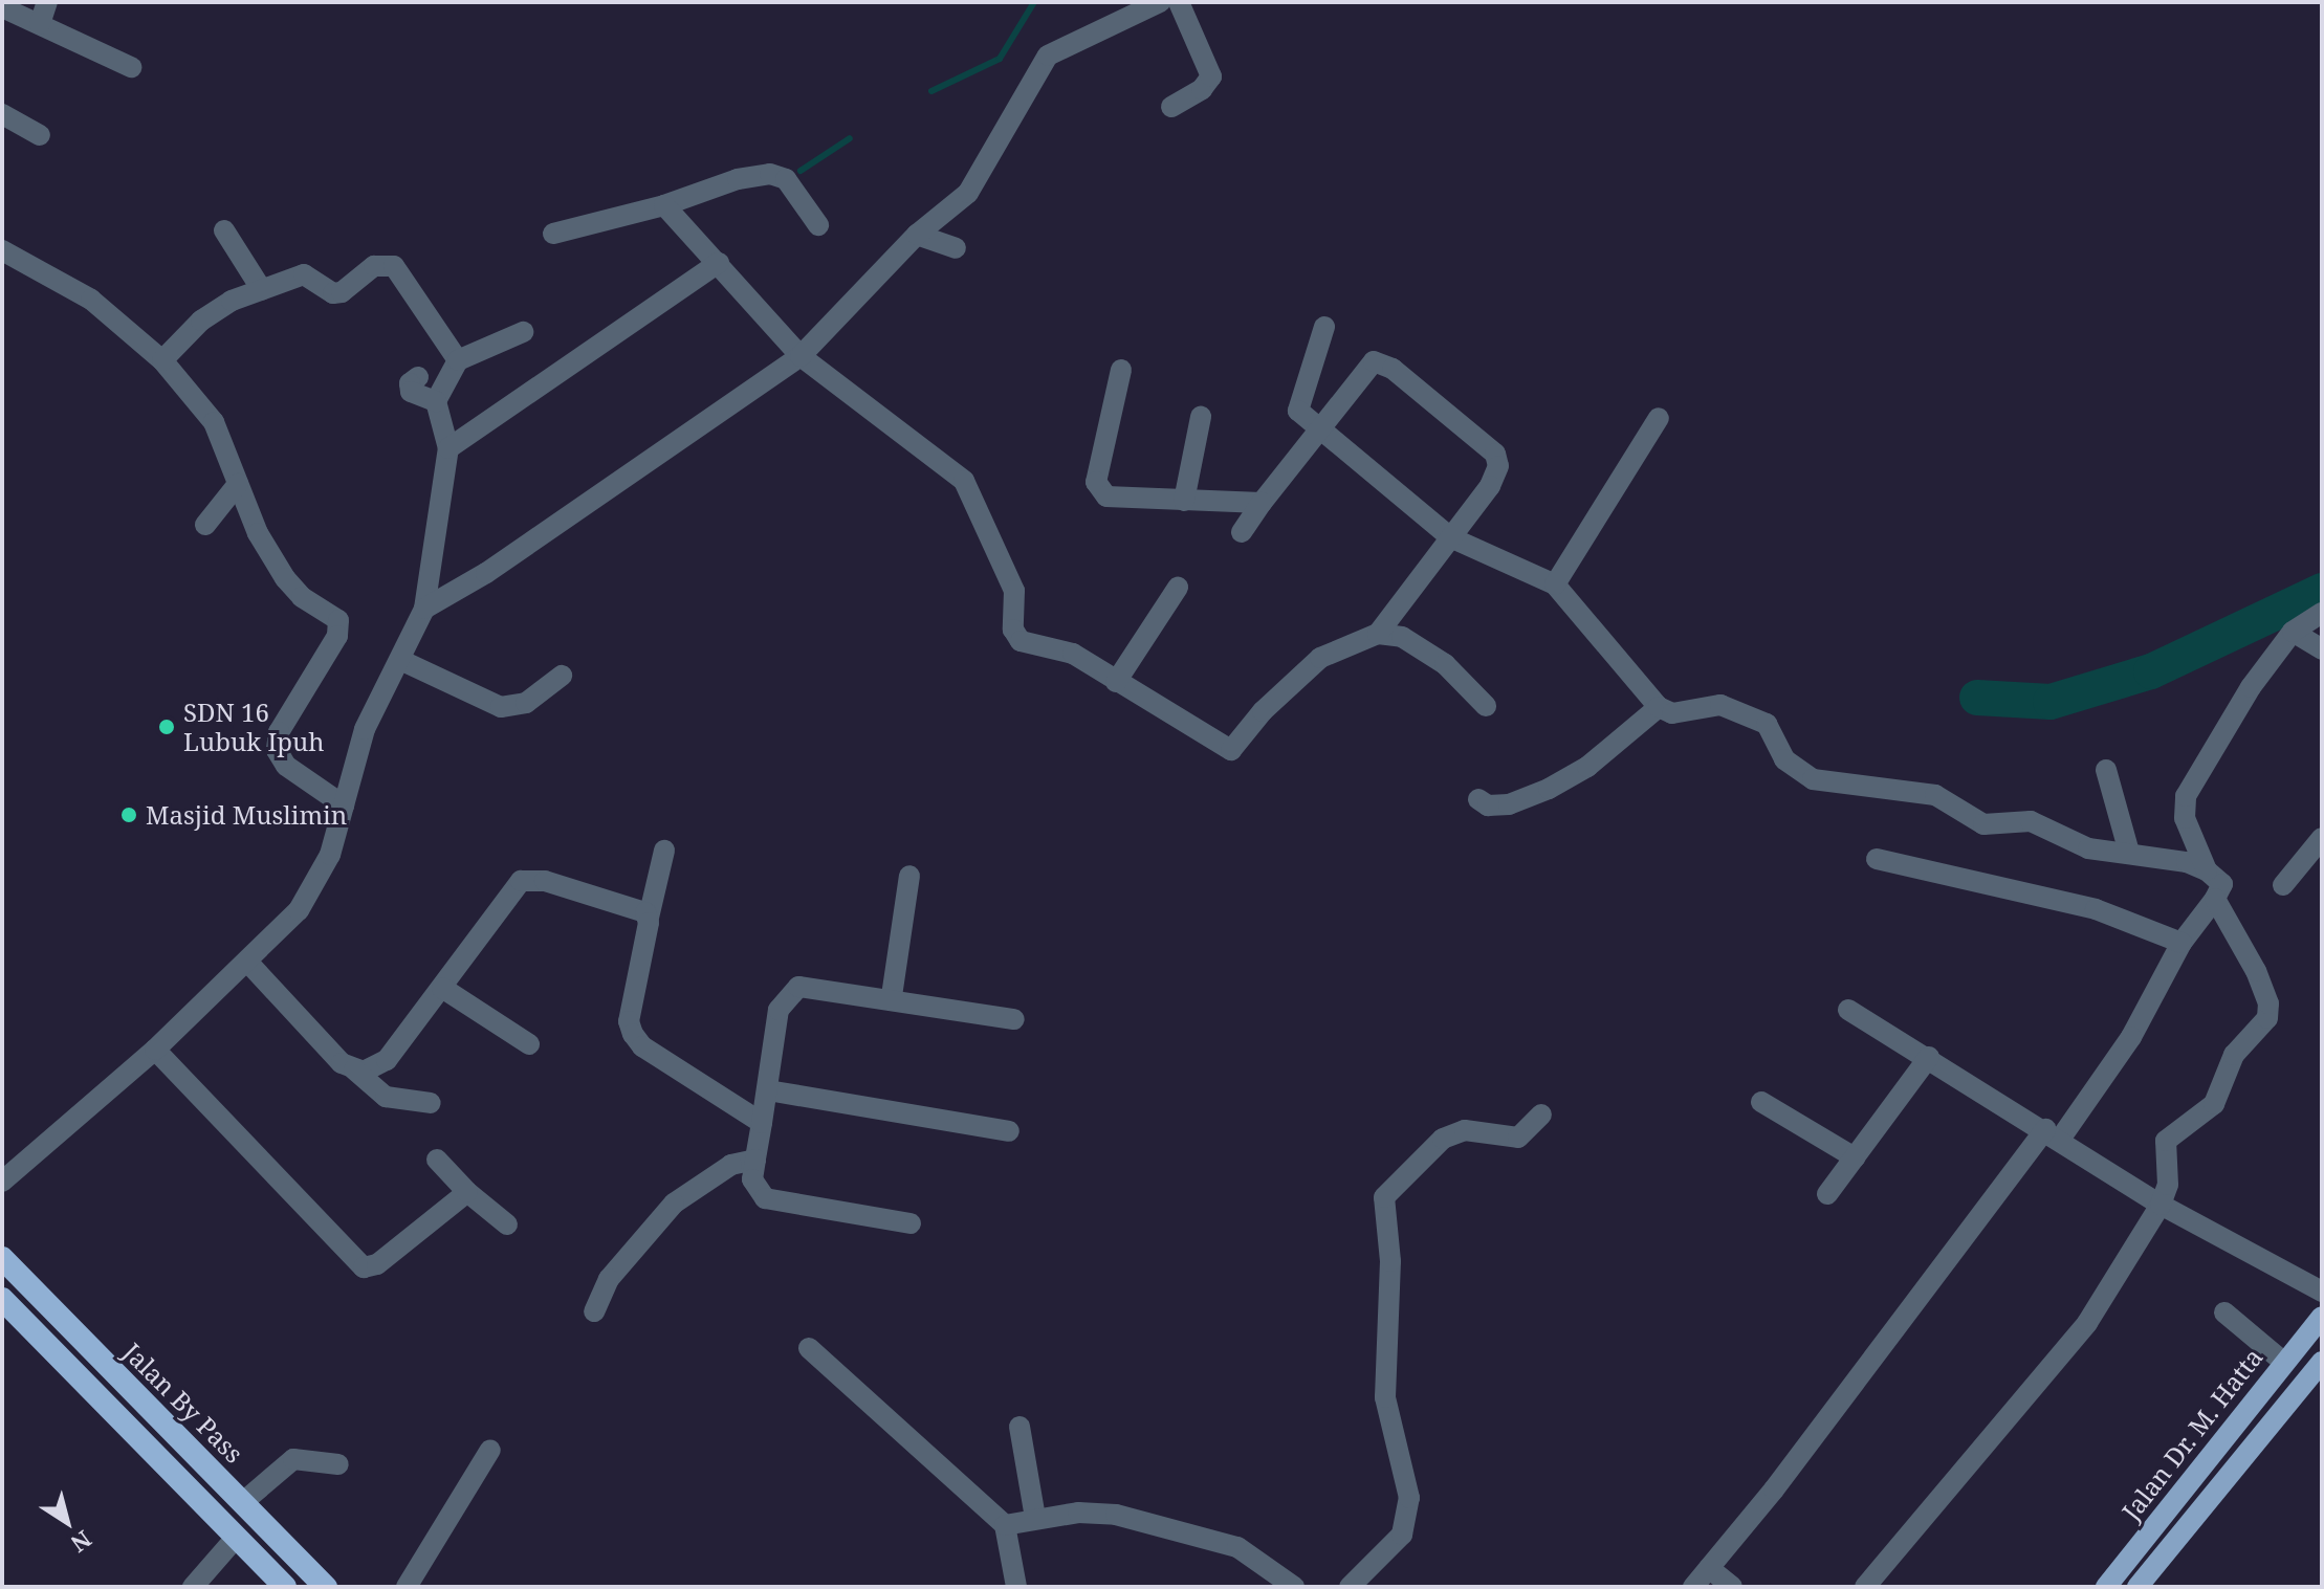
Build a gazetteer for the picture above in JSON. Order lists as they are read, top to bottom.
{
  "streets": {
    "highway": ["Jalan By Pass"],
    "main road": ["Jalan Dr. M. Hatta"]
  },
  "places": ["SDN 16 Lubuk Ipuh", "Masjid Muslimin"],
  "north": "bottom right"
}
